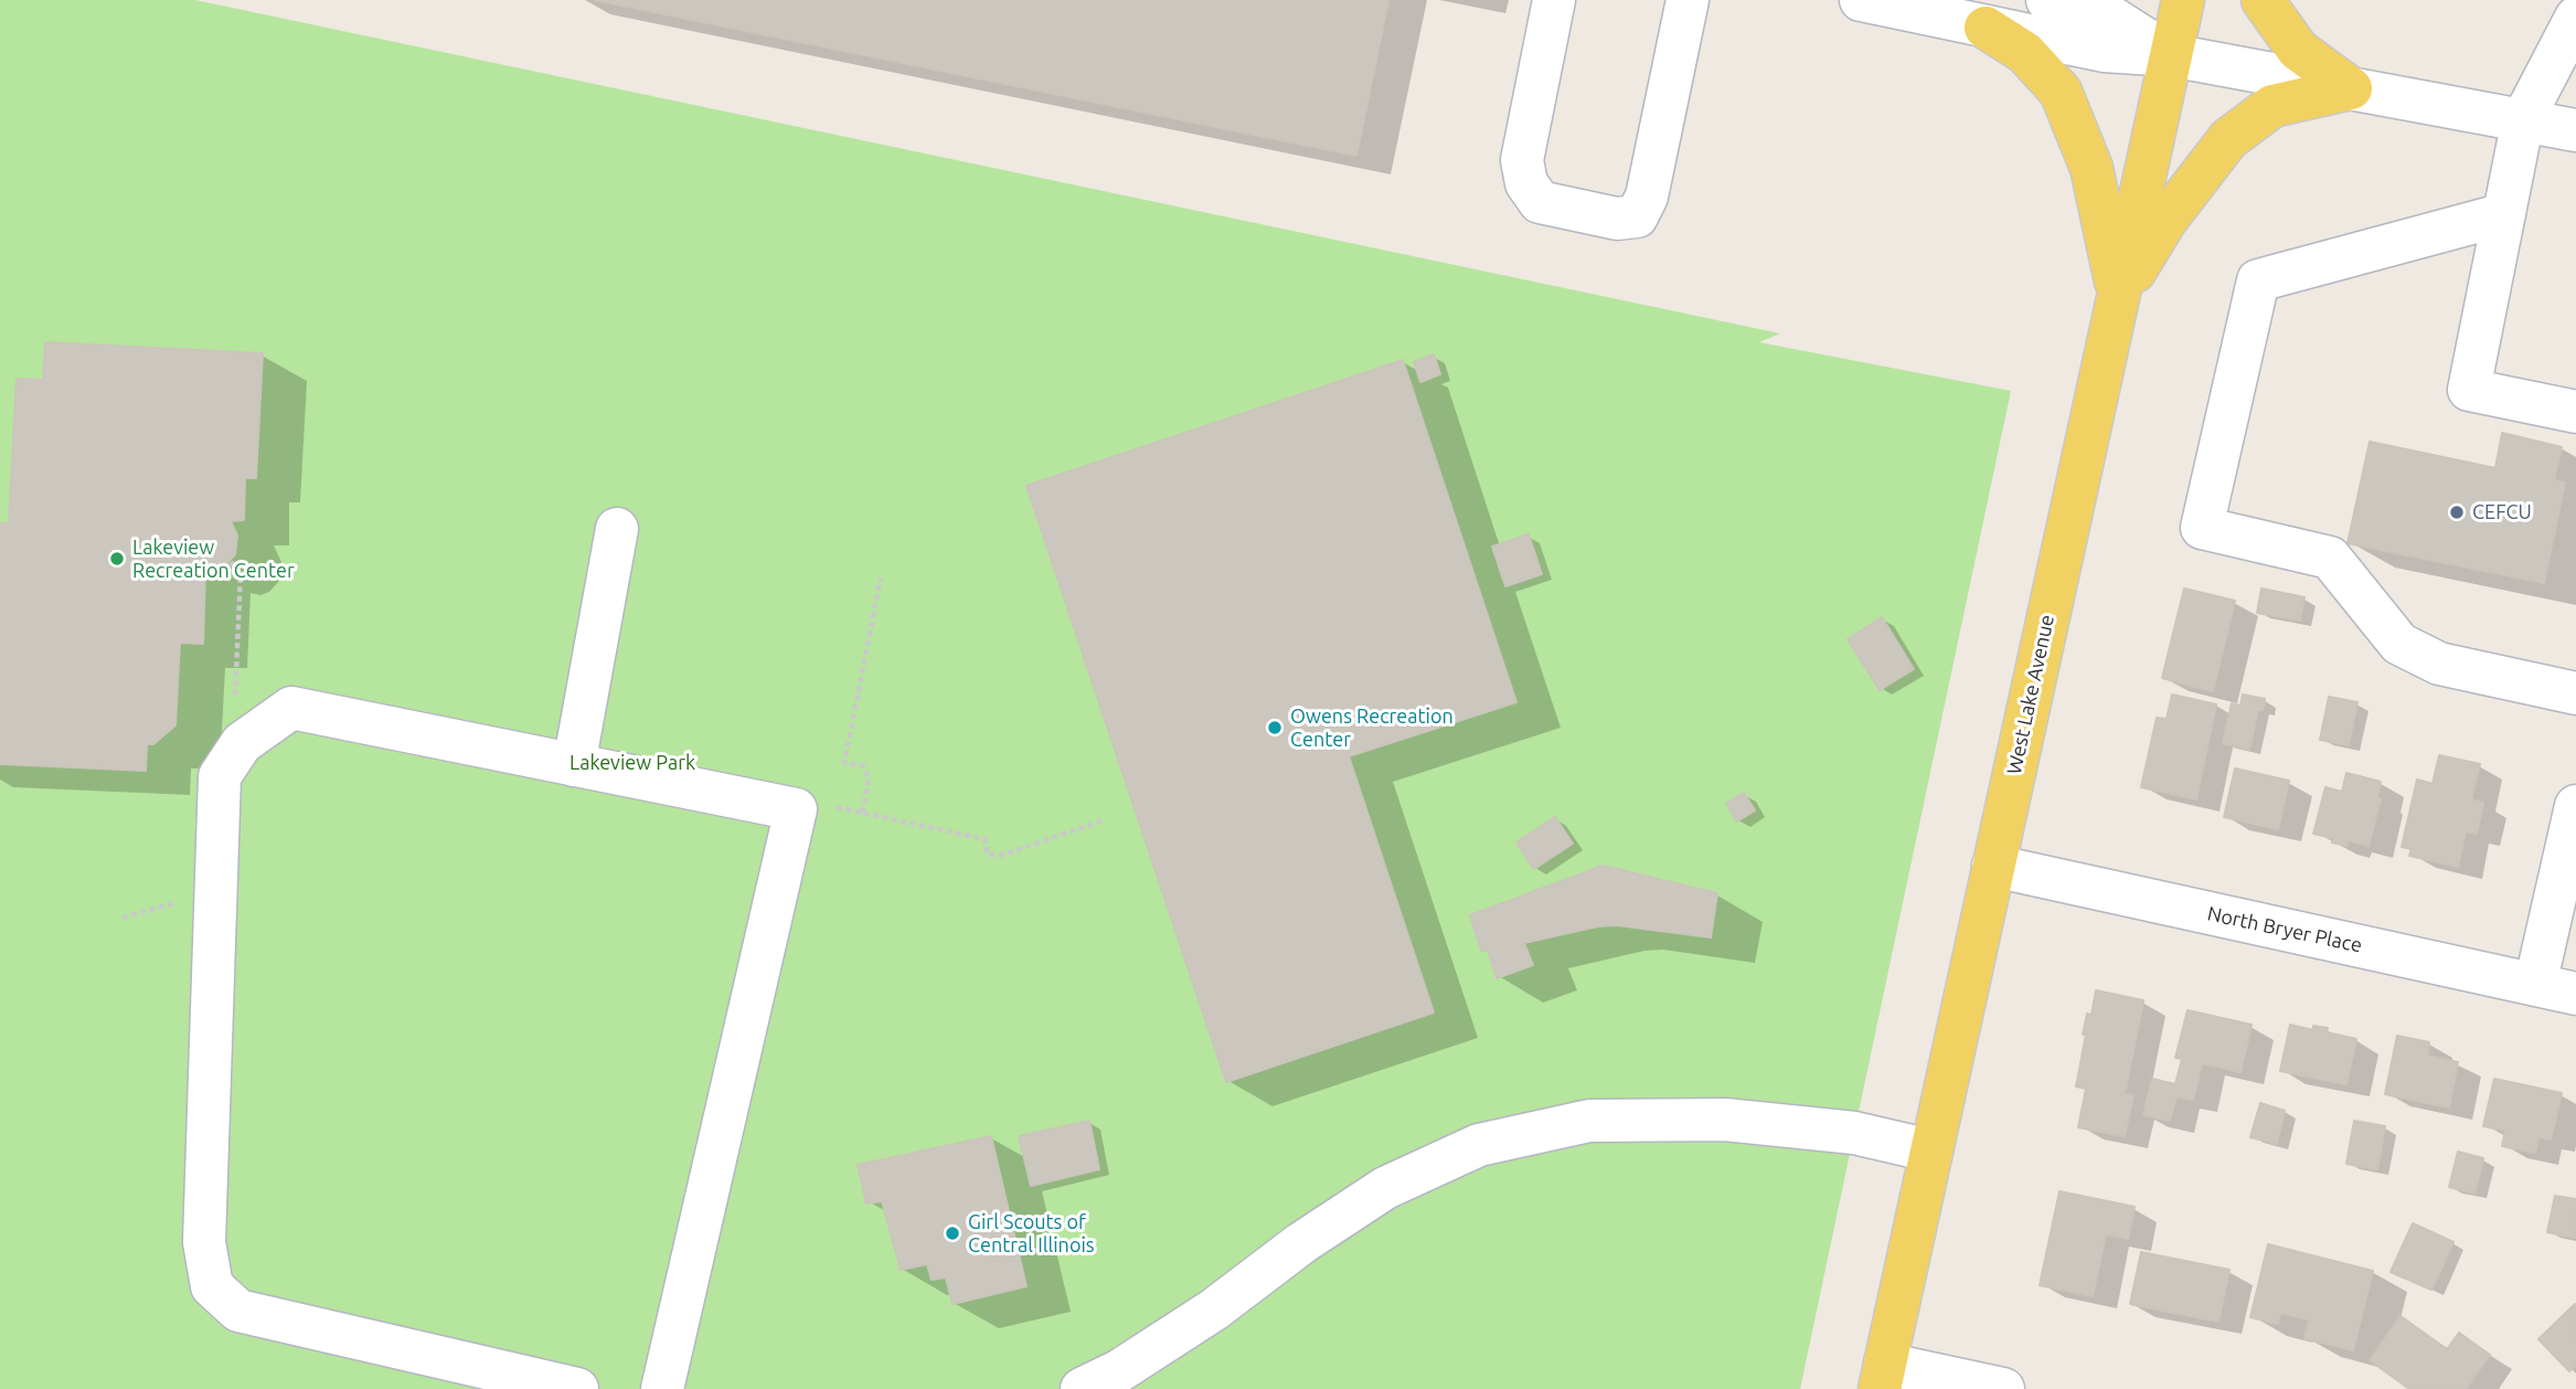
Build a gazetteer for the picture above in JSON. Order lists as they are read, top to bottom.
{
  "streets": {
    "main road": ["West Lake Avenue"],
    "street": ["North Bryer Place"]
  },
  "crossings": [
    ["West Lake Avenue", "North Bryer Place"]
  ],
  "parks": ["Lakeview Park"],
  "places": [
    "CEFCU",
    "Lakeview Recreation Center",
    "Owens Recreation Center",
    "Girl Scouts of Central Illinois"
  ]
}
